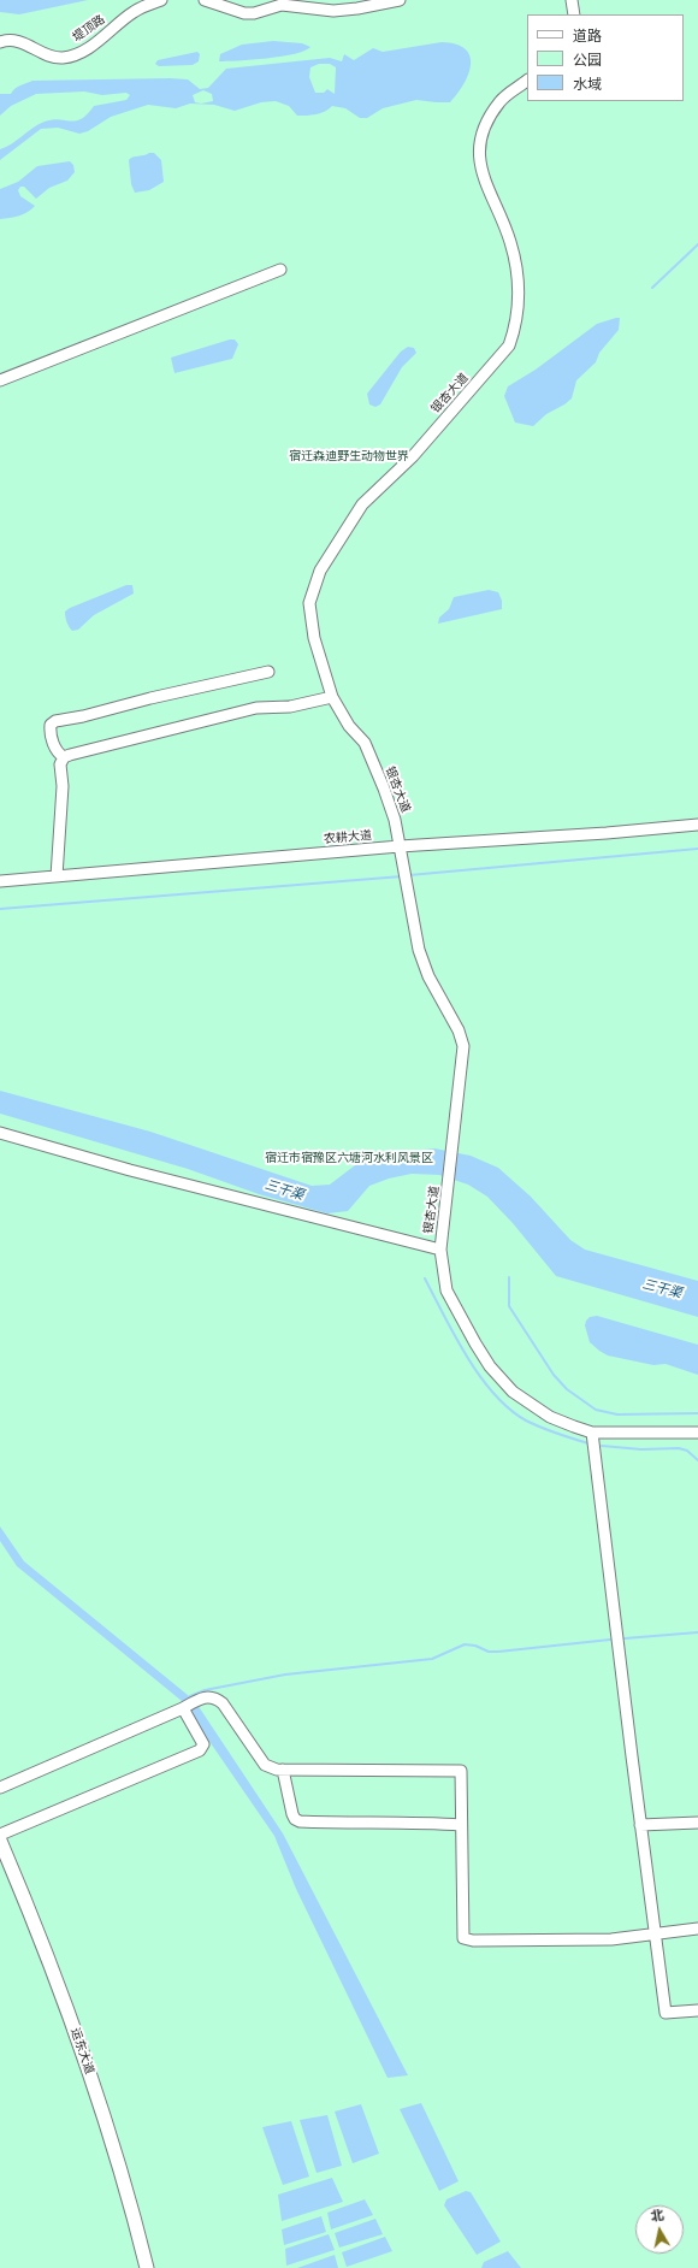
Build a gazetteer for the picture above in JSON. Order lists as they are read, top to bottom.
{
  "streets": {
    "main road": ["运东大道"],
    "street": ["堤顶路", "银杏大道", "农耕大道"]
  },
  "crossings": [
    ["银杏大道", "农耕大道"]
  ],
  "water": ["三干渠"],
  "parks": ["宿迁森迪野生动物世界", "宿迁市宿豫区六塘河水利风景区"],
  "legend": ["道路", "公园", "水域"],
  "north": "top"
}
